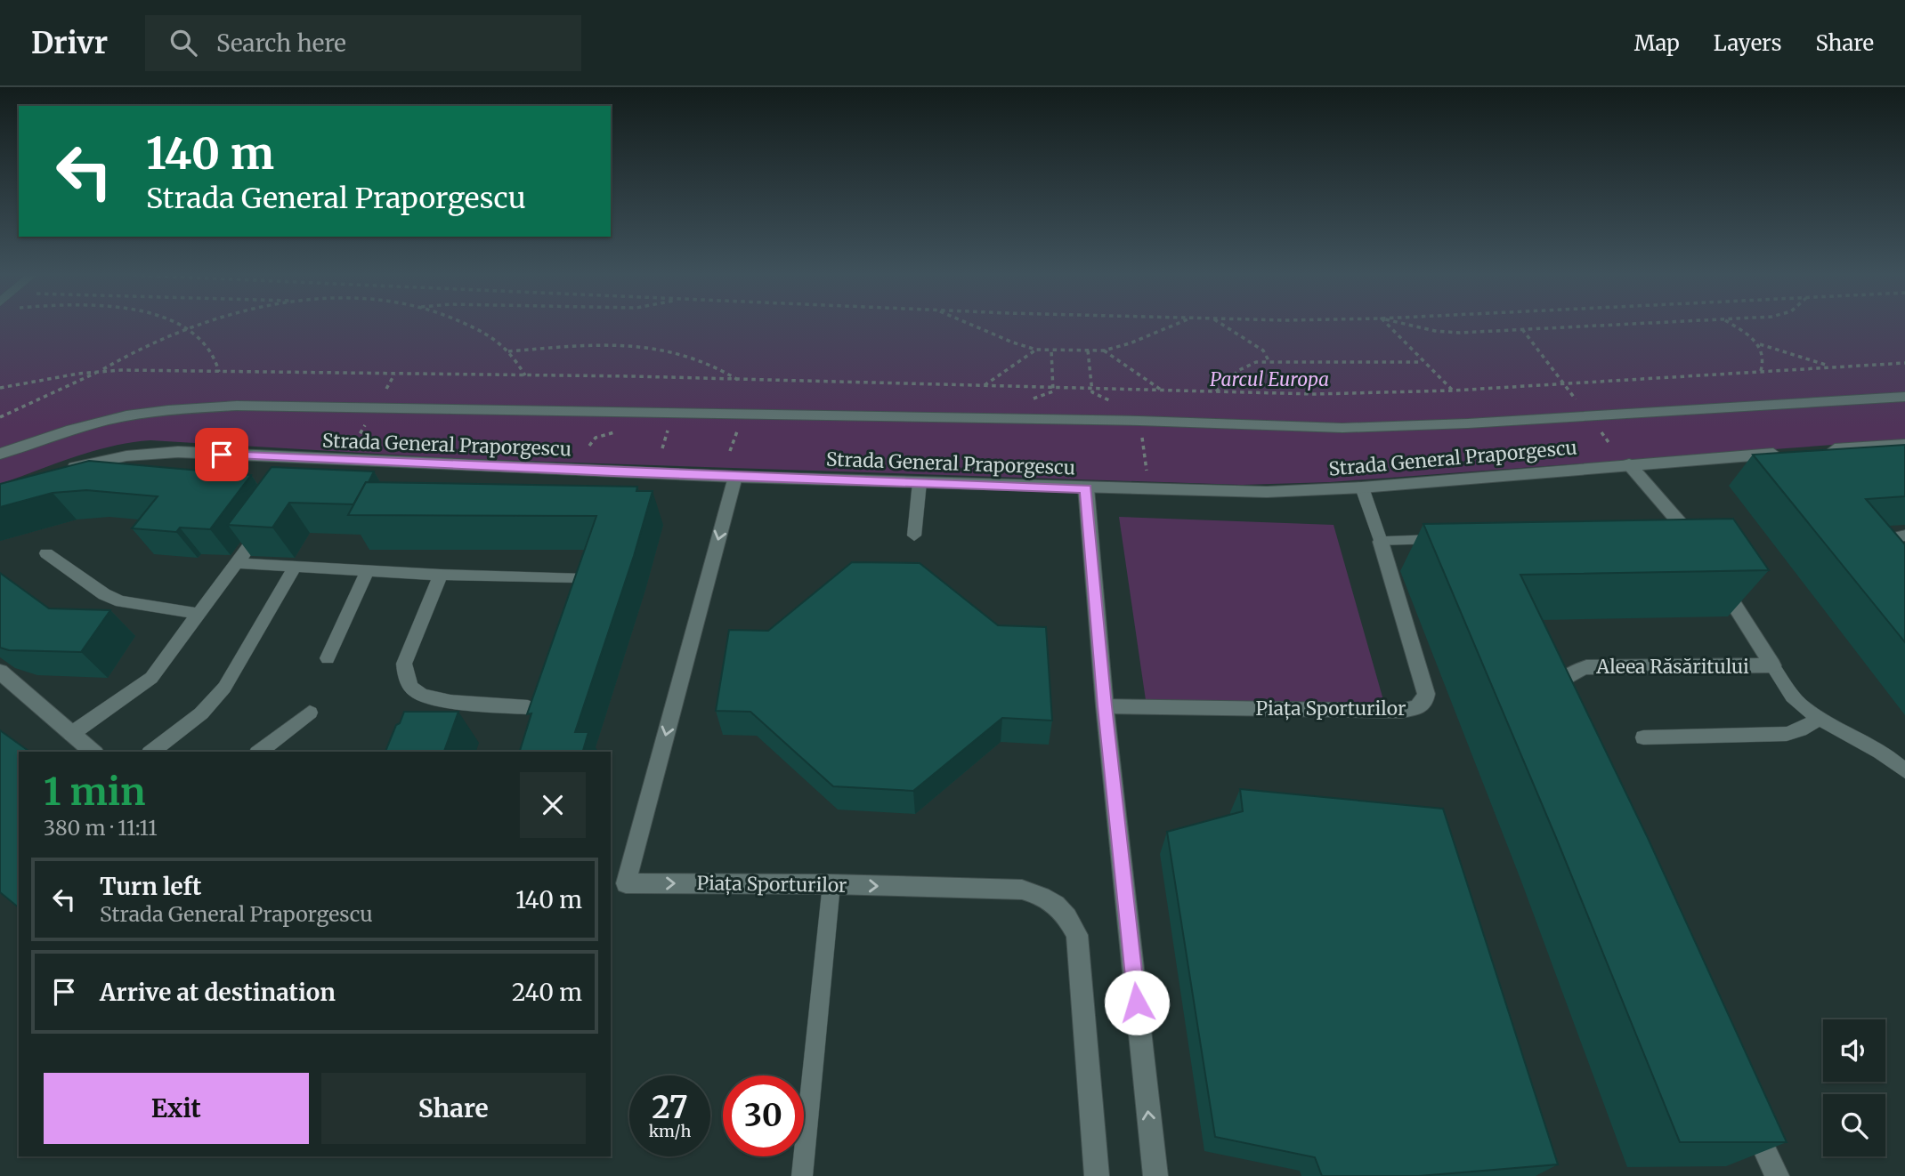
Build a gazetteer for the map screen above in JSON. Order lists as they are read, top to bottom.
{
  "streets": {
    "street": ["Strada General Praporgescu", "Aleea Răsăritului", "Piața Sporturilor"]
  },
  "crossings": [
    ["Strada General Praporgescu", "Piața Sporturilor"]
  ],
  "parks": ["Parcul Europa"],
  "page": {
    "header": "Drivr",
    "search": "Search here",
    "nav": ["Map", "Layers", "Share"],
    "turn": ["140 m", "Strada General Praporgescu"],
    "heading": ["1 min", "380 m · 11:11"],
    "list": [
      {
        "name": "Turn left",
        "note": "Strada General Praporgescu",
        "value": "140 m"
      },
      {
        "name": "Arrive at destination",
        "value": "240 m"
      }
    ],
    "buttons": ["Exit", "Share"],
    "speed": "27 km/h",
    "limit": "30"
  }
}
